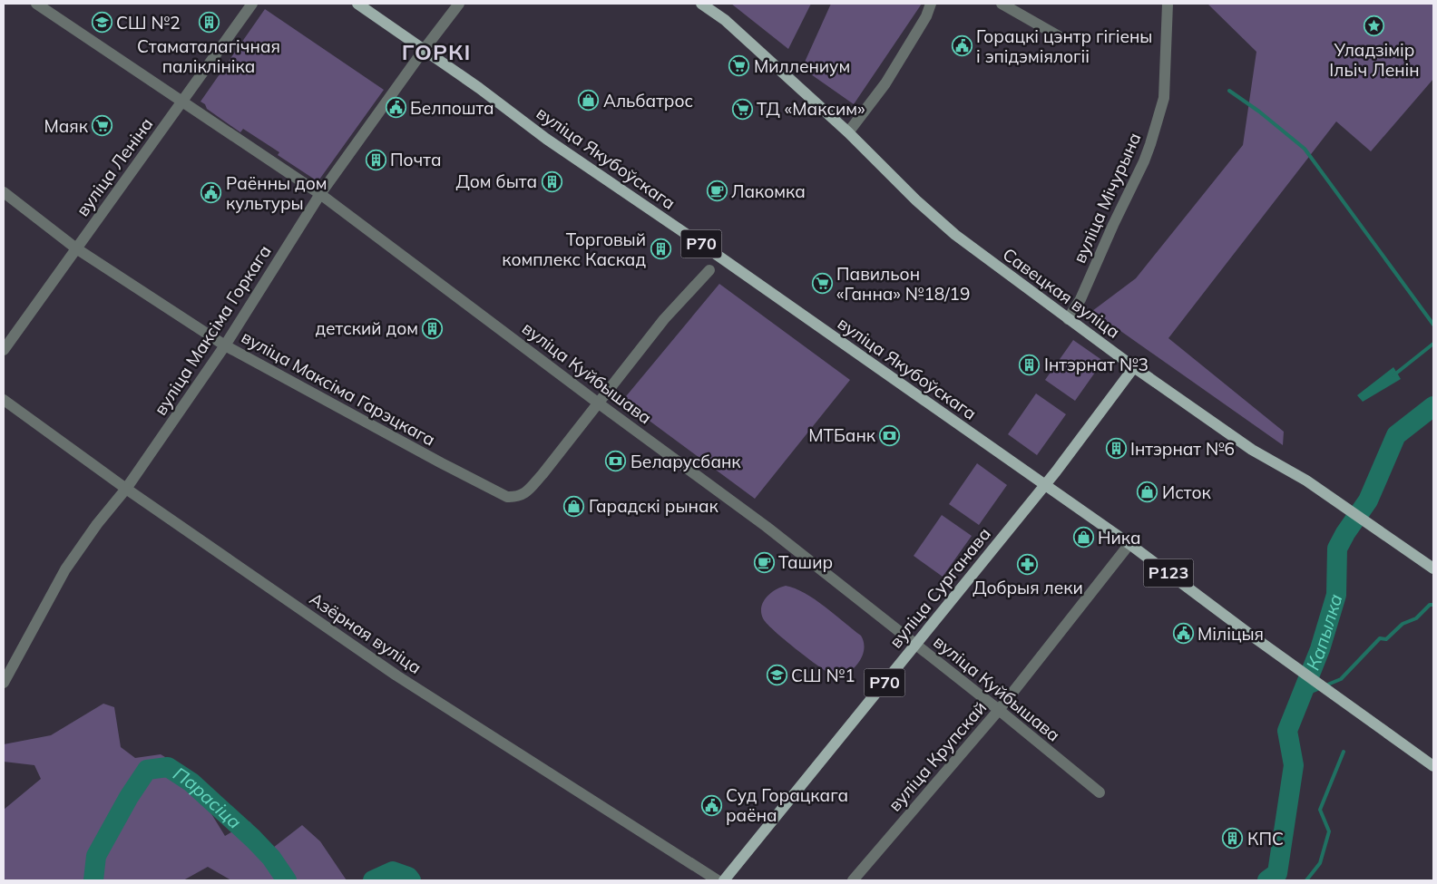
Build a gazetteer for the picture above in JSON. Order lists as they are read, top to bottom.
{
  "streets": {
    "main road": [
      "вуліца Якубоўскага",
      "Р70",
      "Савецкая вуліца",
      "Р123",
      "вуліца Сурганава"
    ],
    "street": [
      "вуліца Леніна",
      "вуліца Мічурына",
      "вуліца Максіма Горкага",
      "вуліца Куйбышава",
      "вуліца Максіма Гарэцкага",
      "Азёрная вуліца",
      "вуліца Крупскай"
    ]
  },
  "crossings": [
    ["вуліца Якубоўскага", "вуліца Максіма Горкага"],
    ["вуліца Якубоўскага", "вуліца Сурганава"],
    ["вуліца Якубоўскага", "вуліца Крупскай"],
    ["вуліца Леніна", "вуліца Куйбышава"],
    ["вуліца Леніна", "вуліца Максіма Гарэцкага"],
    ["вуліца Мічурына", "Савецкая вуліца"],
    ["Савецкая вуліца", "вуліца Сурганава"],
    ["вуліца Максіма Горкага", "вуліца Куйбышава"],
    ["вуліца Максіма Горкага", "вуліца Максіма Гарэцкага"],
    ["вуліца Максіма Горкага", "Азёрная вуліца"],
    ["вуліца Куйбышава", "вуліца Максіма Гарэцкага"],
    ["вуліца Куйбышава", "вуліца Сурганава"],
    ["вуліца Куйбышава", "вуліца Крупскай"]
  ],
  "districts": ["ГОРКІ"],
  "water": ["Капылка", "Парасіца"],
  "places": {
    "school or university": ["СШ №2", "СШ №1"],
    "building": [
      "Стаматалагічная паліклініка",
      "Почта",
      "Дом быта",
      "Торговый комплекс Каскад",
      "детский дом",
      "Інтэрнат №3",
      "Інтэрнат №6",
      "КПС"
    ],
    "place": ["Уладзімір Ільіч Ленін"],
    "public building": [
      "Горацкі цэнтр гігіены і эпідэміялогіі",
      "Белпошта",
      "Раённы дом культуры",
      "Міліцыя",
      "Суд Горацкага раёна"
    ],
    "supermarket": [
      "Миллениум",
      "ТД «Максим»",
      "Маяк",
      "Павильон «Ганна» №18/19"
    ],
    "shop": [
      "Альбатрос",
      "Исток",
      "Гарадскі рынак",
      "Ника"
    ],
    "cafe": ["Лакомка", "Ташир"],
    "bank": ["МТБанк", "Беларусбанк"],
    "pharmacy": ["Добрыя леки"]
  }
}
